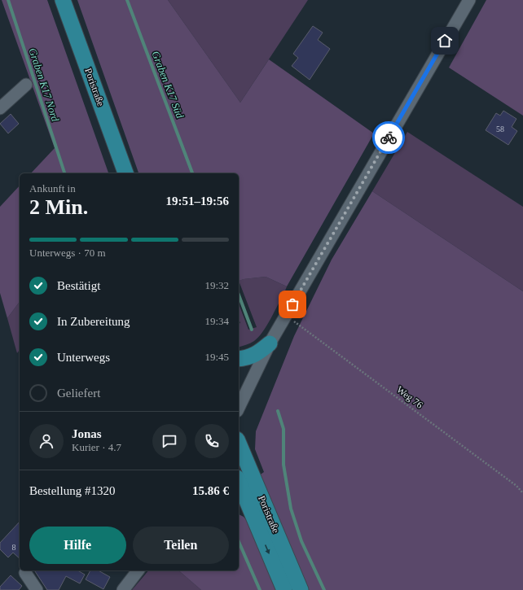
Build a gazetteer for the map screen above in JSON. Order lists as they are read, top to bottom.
{
  "streets": {
    "main road": ["Poristraße"],
    "path": ["Weg 76"]
  },
  "water": ["Graben K17 Nord", "Graben K17 Süd"],
  "house_numbers": ["58", "8"],
  "page": {
    "heading": ["2 Min.", "Ankunft in", "19:51–19:56"],
    "panel": [
      "Jonas",
      "Kurier · 4.7",
      "Bestellung #1320",
      "15.86 €"
    ],
    "bar": "Unterwegs · 70 m",
    "list": [
      ["Bestätigt", "19:32"],
      ["In Zubereitung", "19:34"],
      ["Unterwegs", "19:45"],
      "Geliefert"
    ],
    "buttons": ["Hilfe", "Teilen"]
  }
}
